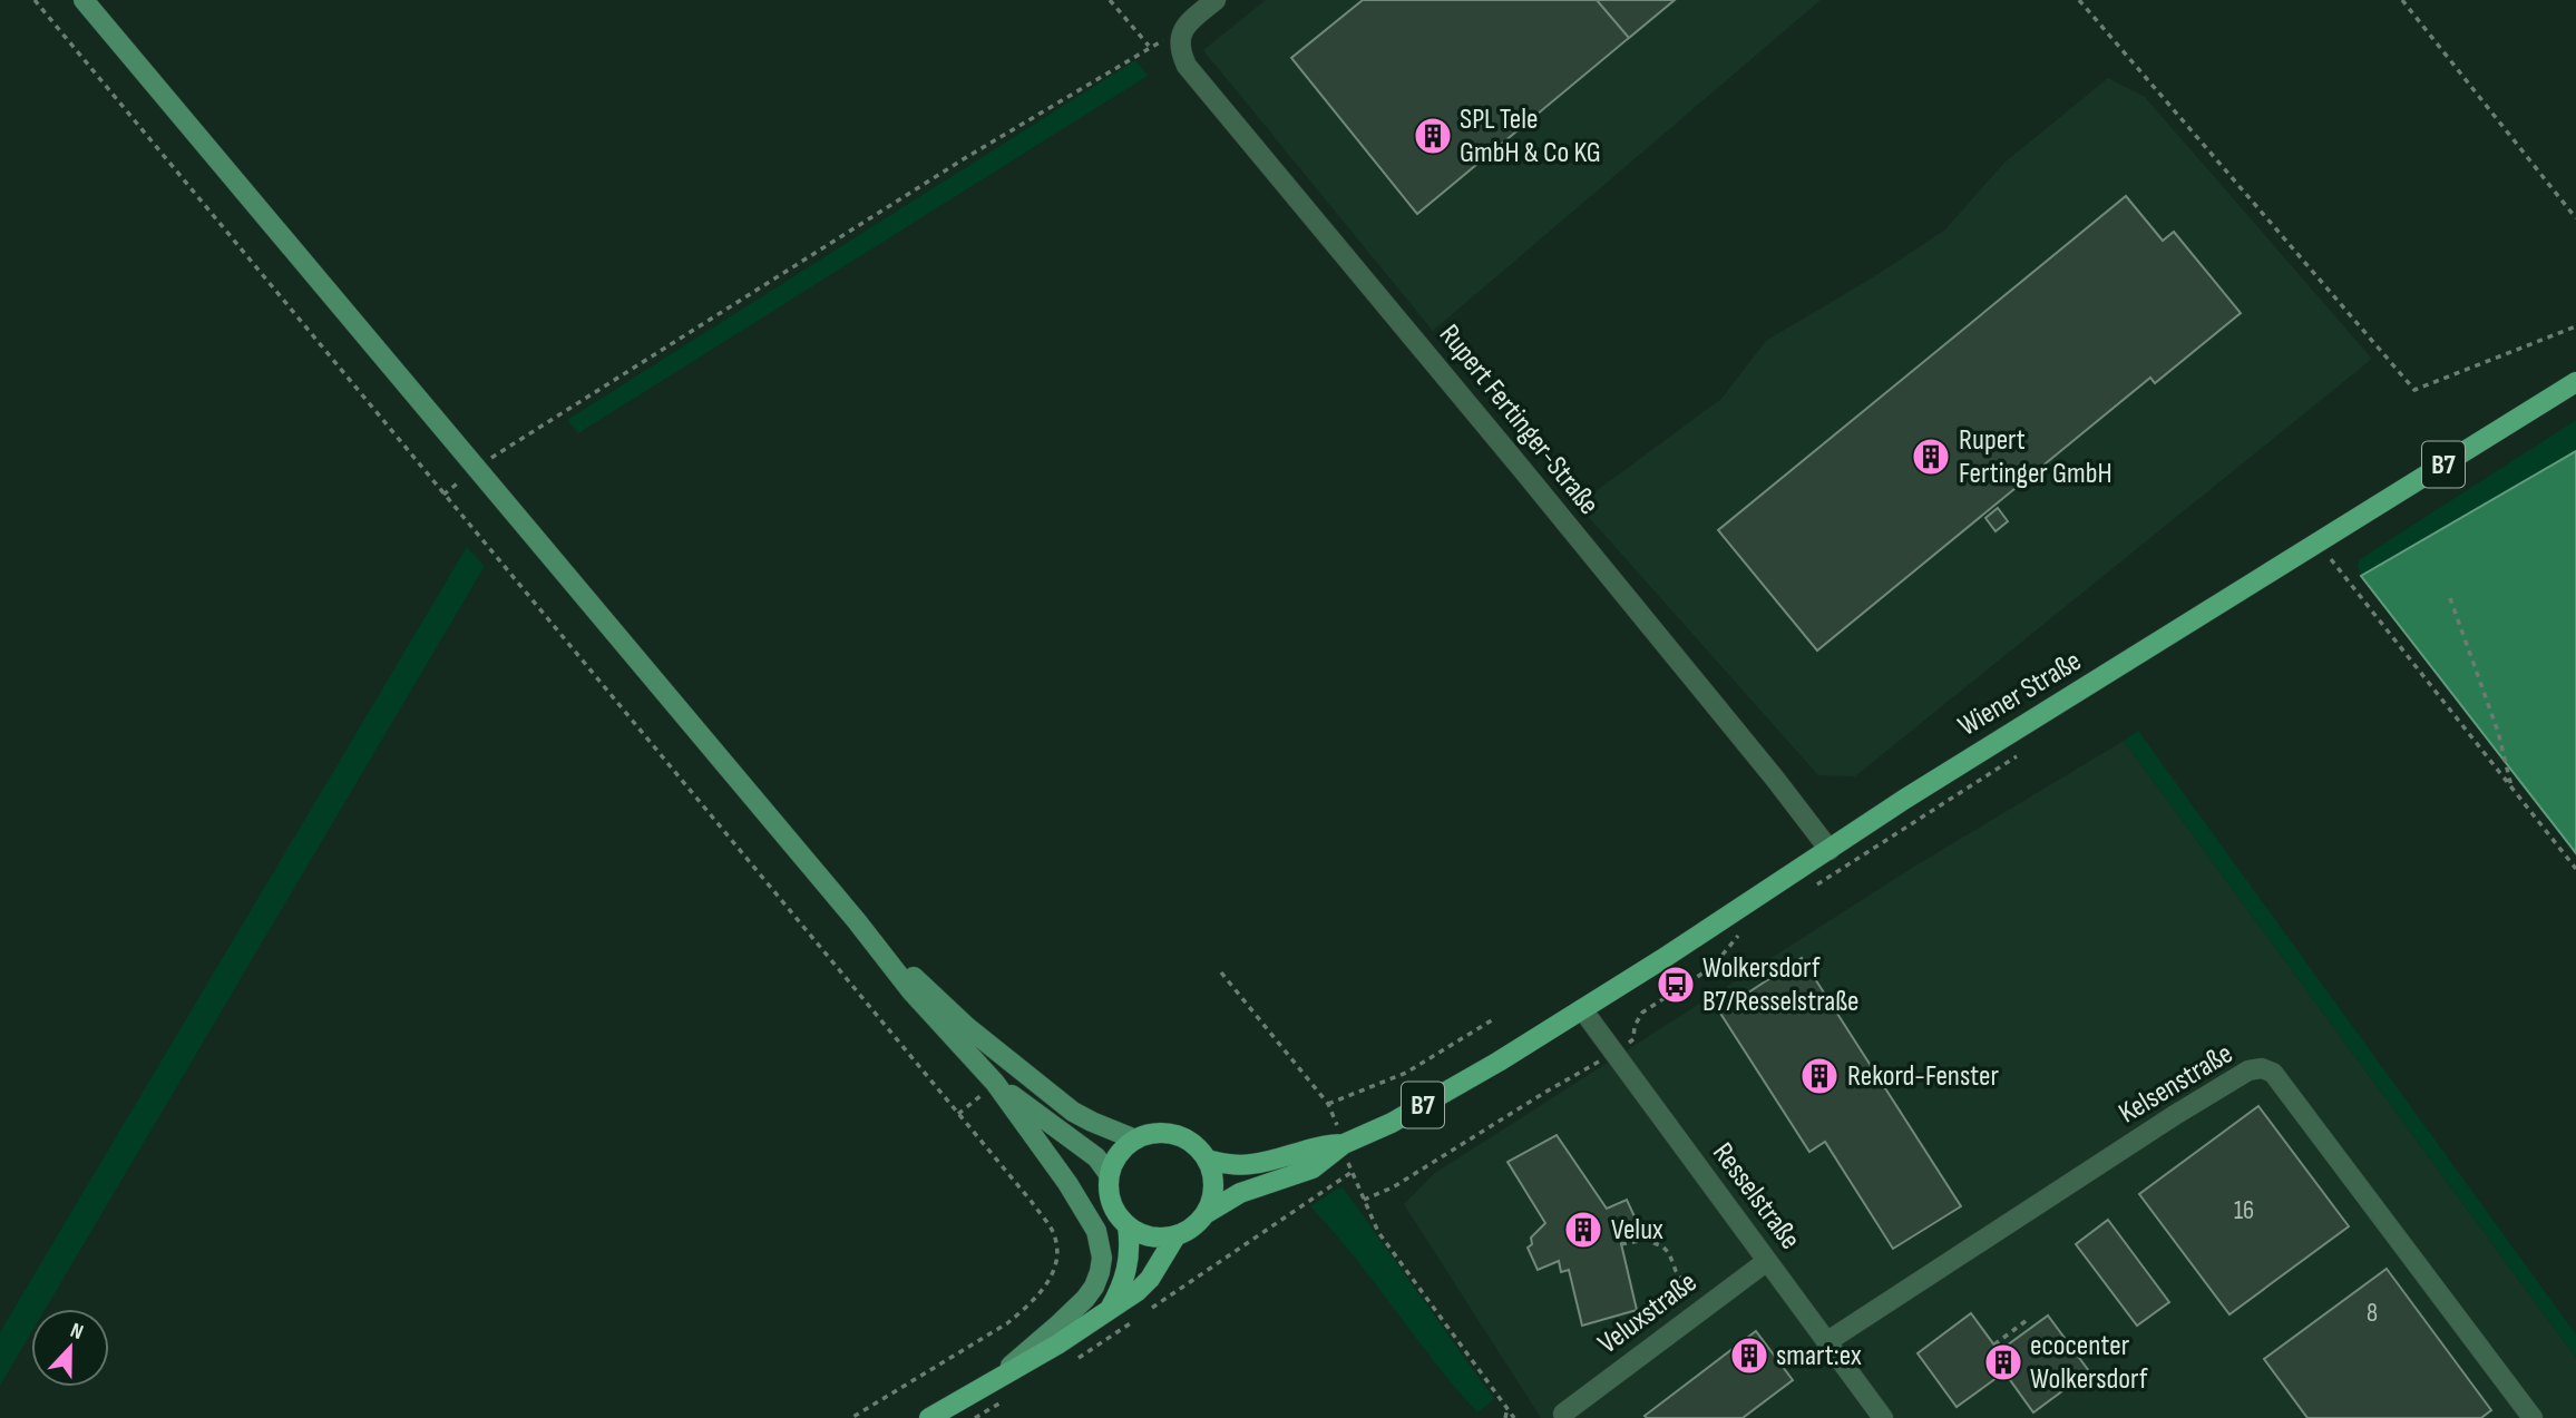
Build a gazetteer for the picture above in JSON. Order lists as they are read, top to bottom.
{
  "streets": {
    "main road": ["B7", "Wiener Straße"],
    "street": [
      "Rupert Fertinger-Straße",
      "Kelsenstraße",
      "Resselstraße",
      "Veluxstraße"
    ]
  },
  "crossings": [
    ["Rupert Fertinger-Straße", "Wiener Straße"],
    ["B7", "Wiener Straße"],
    ["Wiener Straße", "Resselstraße"],
    ["Kelsenstraße", "Resselstraße"],
    ["Resselstraße", "Veluxstraße"]
  ],
  "places": {
    "building": [
      "SPL Tele GmbH & Co KG",
      "Rupert Fertinger GmbH",
      "Rekord-Fenster",
      "Velux",
      "smart:ex",
      "ecocenter Wolkersdorf"
    ],
    "bus stop": ["Wolkersdorf B7/Resselstraße"]
  },
  "house_numbers": ["16", "8"],
  "north": "top"
}
